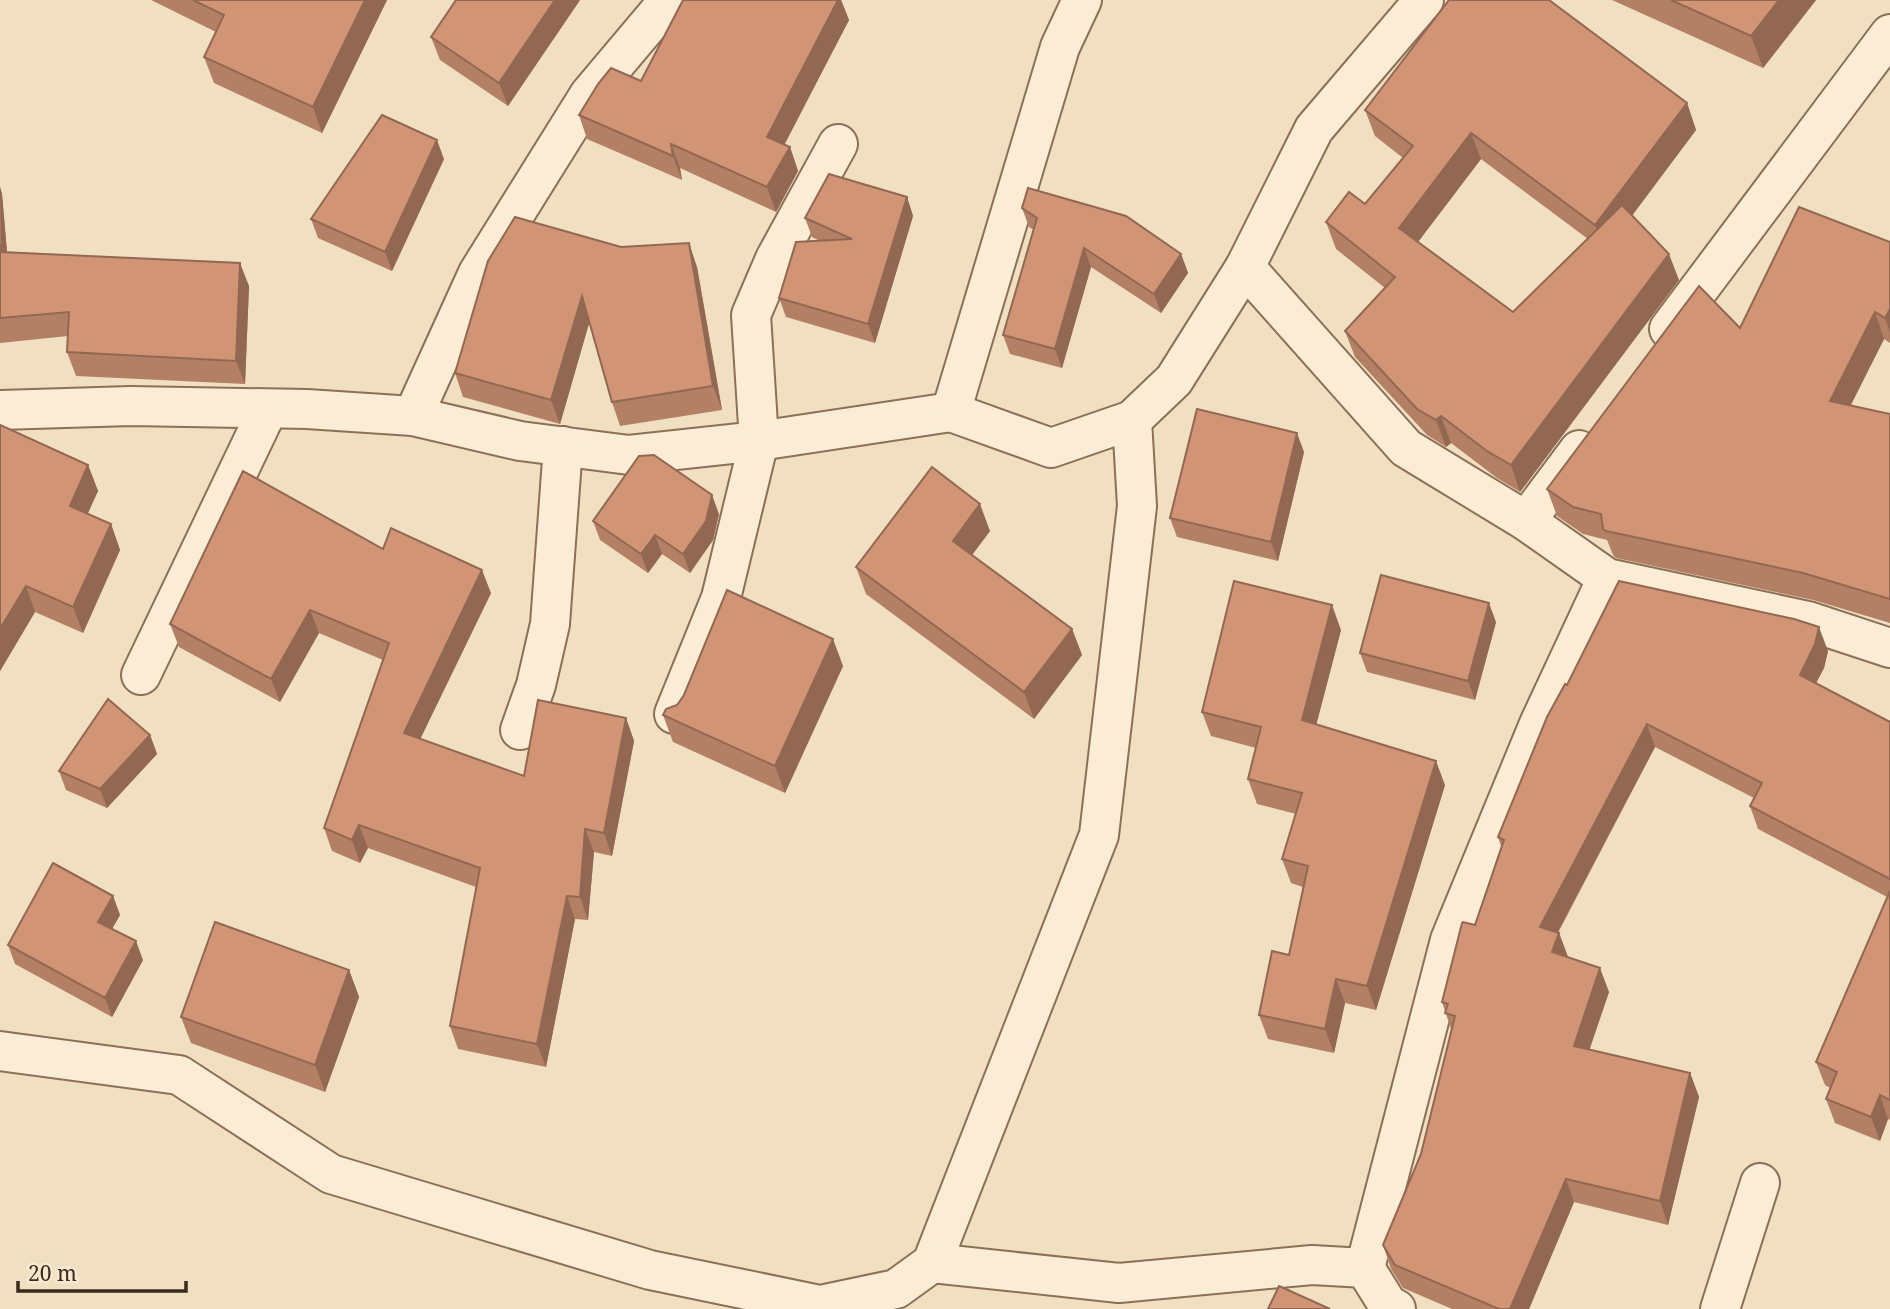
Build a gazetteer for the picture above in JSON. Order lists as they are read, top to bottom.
{
  "scale_bar": "20 m"
}
